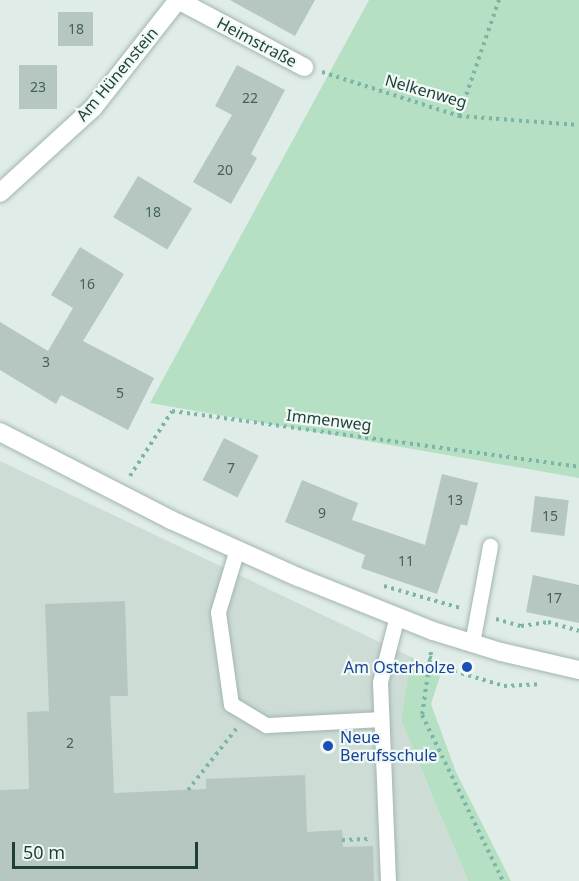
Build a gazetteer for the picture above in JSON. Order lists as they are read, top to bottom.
{
  "streets": {
    "street": ["Heimstraße", "Am Hünenstein"],
    "path": ["Nelkenweg", "Immenweg"]
  },
  "crossings": [
    ["Heimstraße", "Am Hünenstein"],
    ["Heimstraße", "Nelkenweg"]
  ],
  "places": ["Am Osterholze", "Neue Berufsschule"],
  "house_numbers": [
    "18",
    "23",
    "22",
    "20",
    "18",
    "16",
    "3",
    "5",
    "7",
    "13",
    "9",
    "15",
    "11",
    "17",
    "2"
  ],
  "scale_bar": "50 m"
}
